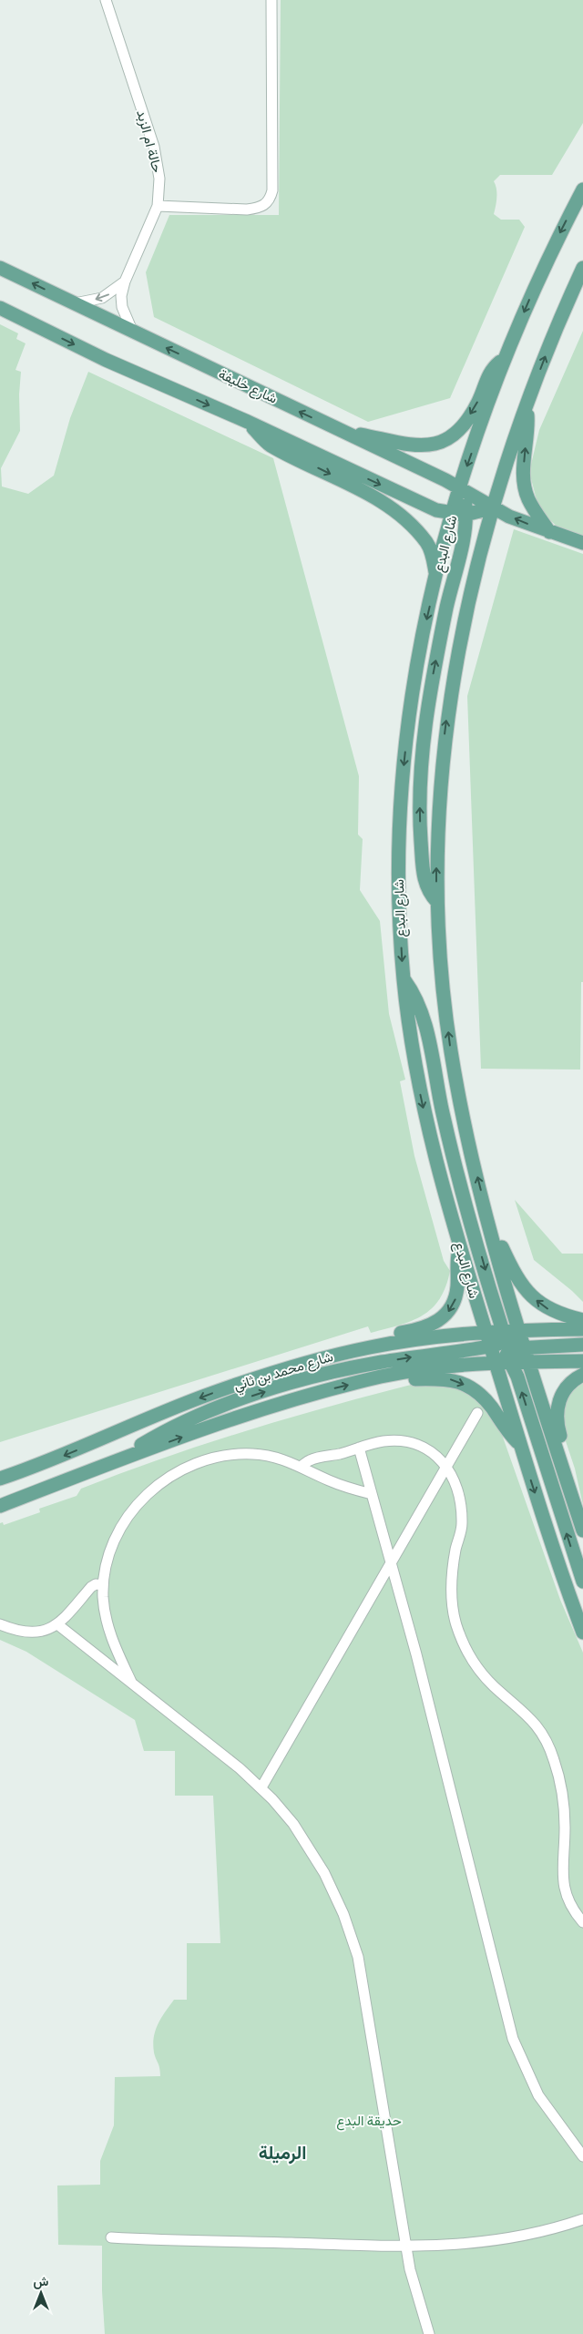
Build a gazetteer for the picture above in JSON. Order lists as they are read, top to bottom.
{
  "streets": {
    "main road": ["شارع خليفة", "شارع البدع", "شارع محمد بن ثاني"],
    "street": ["حالة ام الزبد"]
  },
  "crossings": [
    ["حالة ام الزبد", "شارع خليفة"],
    ["شارع خليفة", "شارع البدع"],
    ["شارع البدع", "شارع محمد بن ثاني"]
  ],
  "districts": ["الرميلة"],
  "parks": ["حديقة البدع"],
  "north": "top"
}
